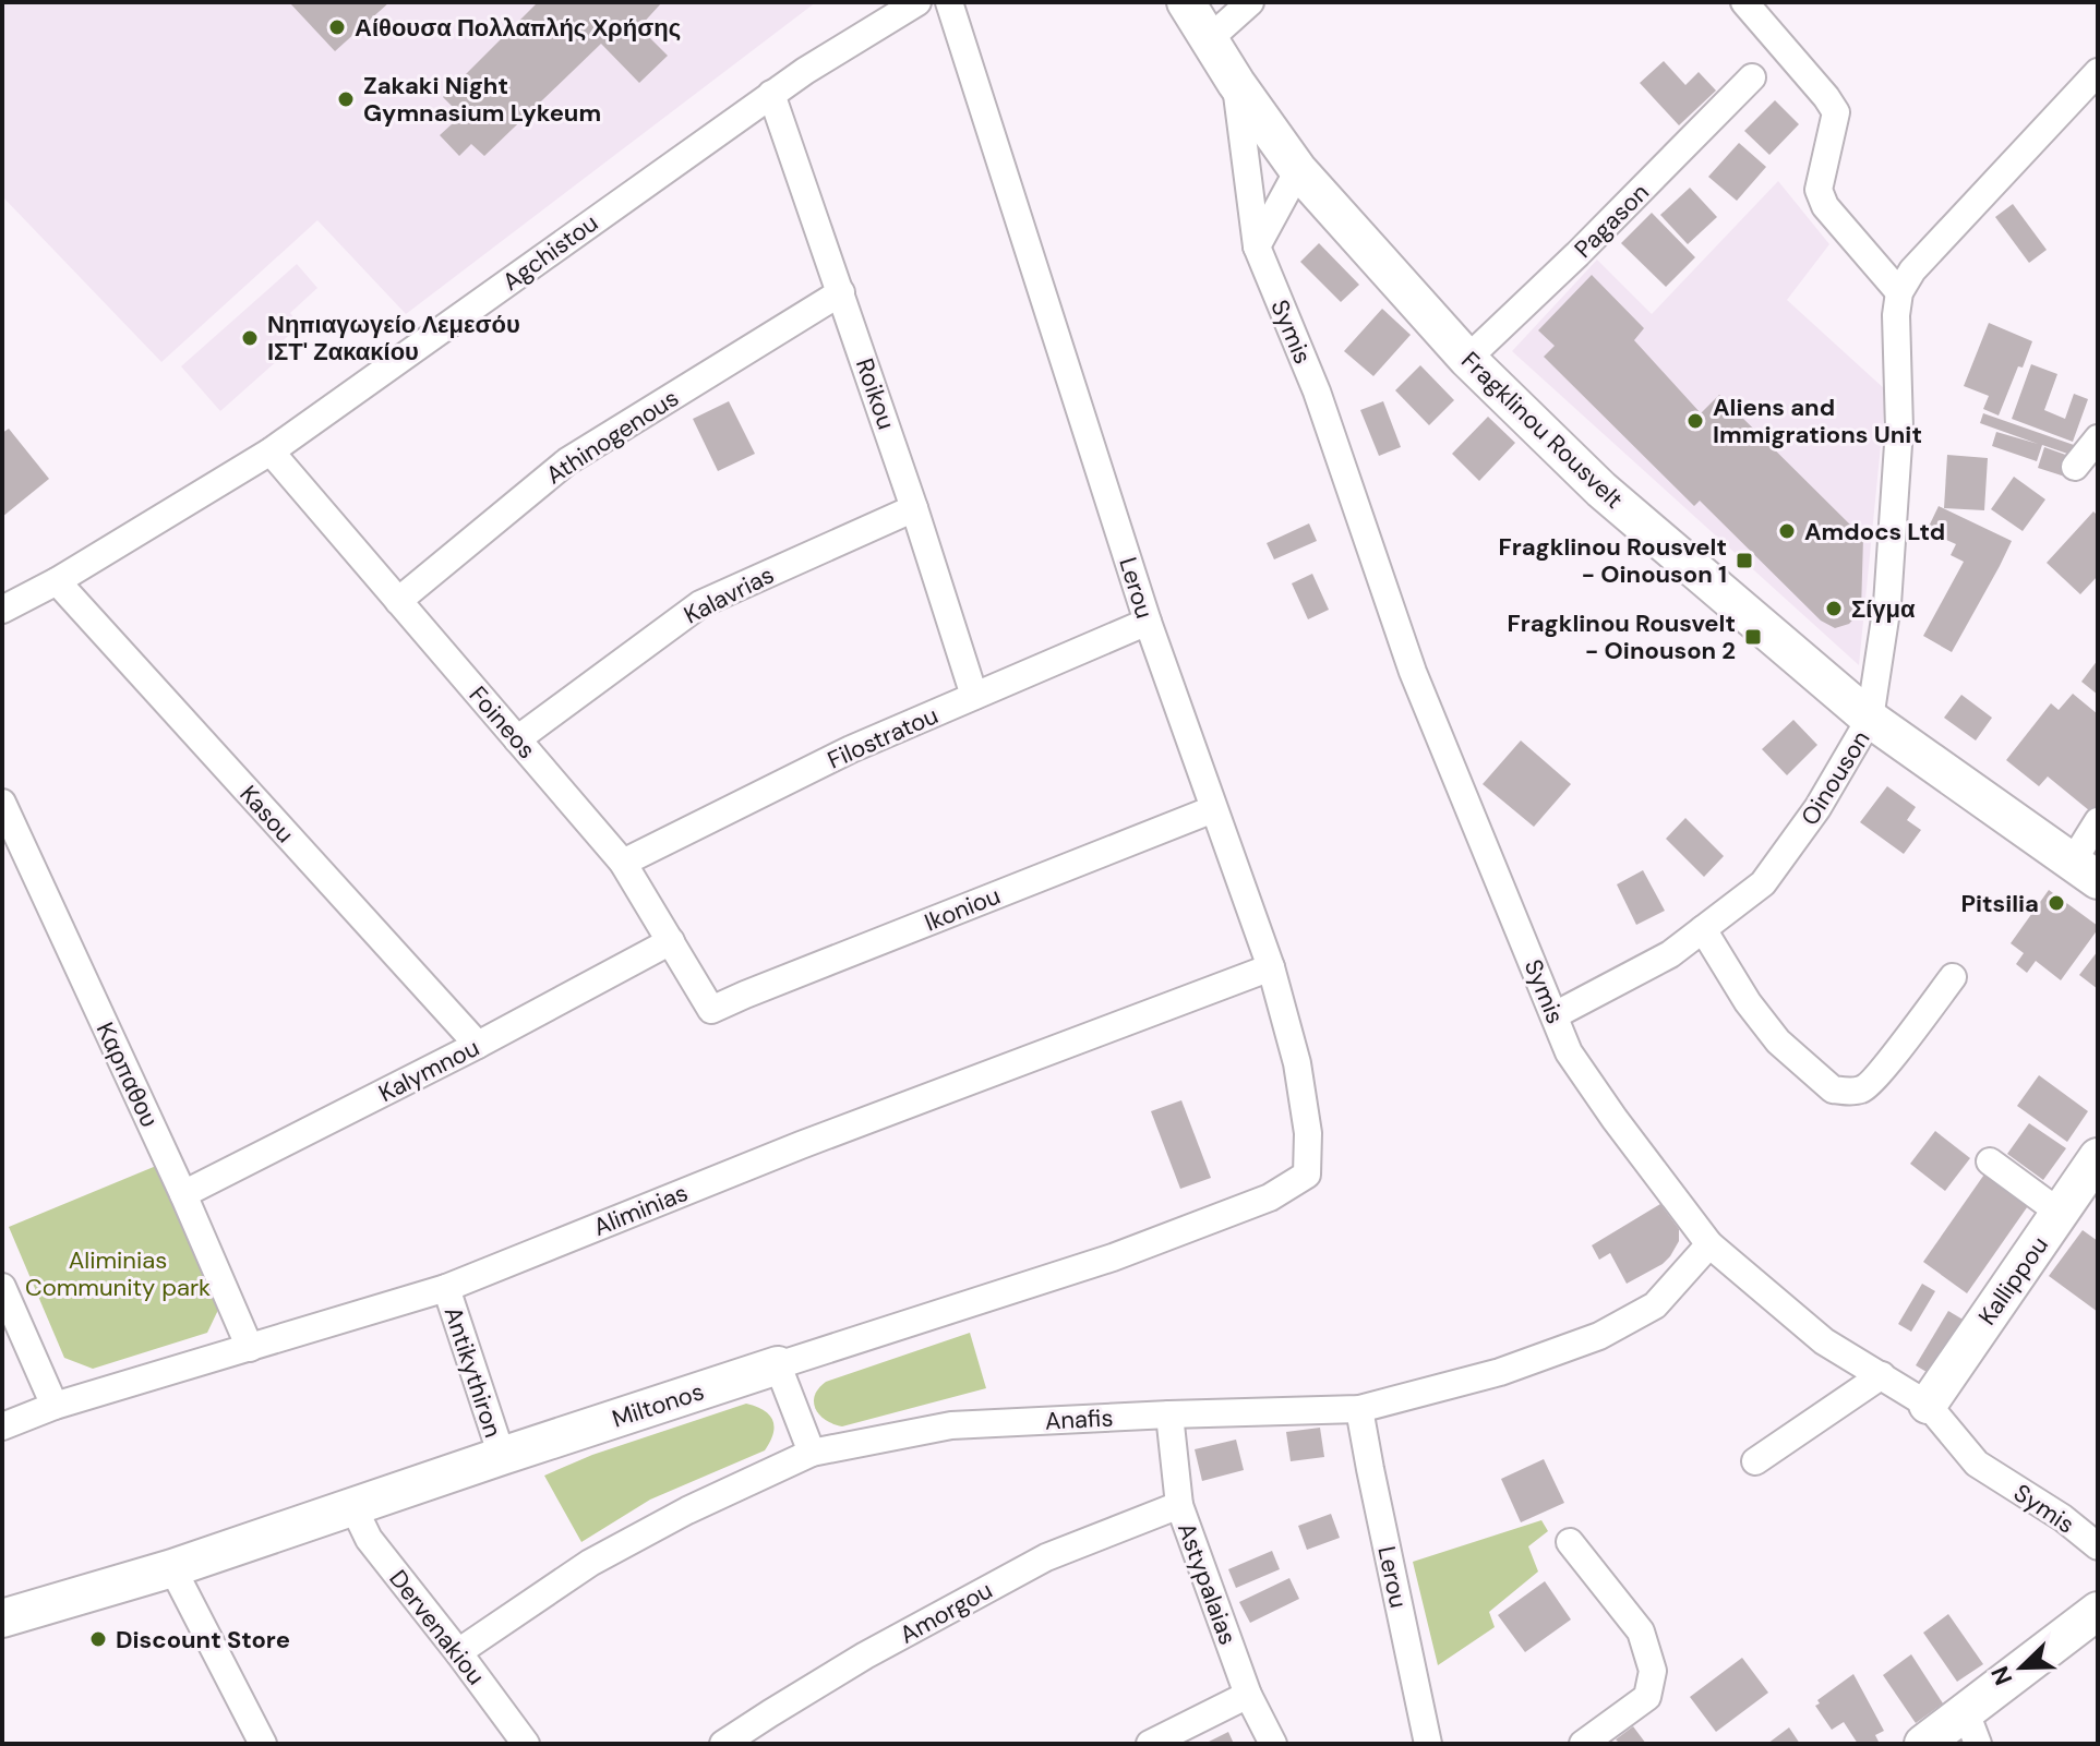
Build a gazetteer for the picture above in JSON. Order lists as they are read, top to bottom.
{
  "streets": {
    "street": [
      "Pagason",
      "Agchistou",
      "Symis",
      "Roikou",
      "Fragklinou Rousvelt",
      "Athinogenous",
      "Lerou",
      "Kalavrias",
      "Foineos",
      "Filostratou",
      "Oinouson",
      "Kasou",
      "Ikoniou",
      "Kalymnou",
      "Καρπαθου",
      "Aliminias",
      "Kallippou",
      "Antikythiron",
      "Miltonos",
      "Anafis",
      "Astypalaias",
      "Amorgou",
      "Dervenakiou"
    ]
  },
  "crossings": [
    ["Pagason", "Fragklinou Rousvelt"],
    ["Agchistou", "Roikou"],
    ["Agchistou", "Foineos"],
    ["Agchistou", "Kasou"],
    ["Symis", "Fragklinou Rousvelt"],
    ["Symis", "Oinouson"],
    ["Symis", "Kallippou"],
    ["Symis", "Anafis"],
    ["Roikou", "Athinogenous"],
    ["Roikou", "Kalavrias"],
    ["Roikou", "Filostratou"],
    ["Fragklinou Rousvelt", "Oinouson"],
    ["Athinogenous", "Foineos"],
    ["Lerou", "Filostratou"],
    ["Lerou", "Ikoniou"],
    ["Lerou", "Aliminias"],
    ["Lerou", "Miltonos"],
    ["Lerou", "Anafis"],
    ["Kalavrias", "Foineos"],
    ["Foineos", "Filostratou"],
    ["Foineos", "Ikoniou"],
    ["Foineos", "Kalymnou"],
    ["Kasou", "Kalymnou"],
    ["Kalymnou", "Καρπαθου"],
    ["Καρπαθου", "Aliminias"],
    ["Aliminias", "Antikythiron"],
    ["Antikythiron", "Miltonos"],
    ["Miltonos", "Dervenakiou"],
    ["Anafis", "Astypalaias"],
    ["Anafis", "Dervenakiou"],
    ["Astypalaias", "Amorgou"]
  ],
  "parks": ["Aliminias Community park"],
  "places": {
    "other": [
      "Αίθουσα Πολλαπλής Χρήσης",
      "Zakaki Night Gymnasium Lykeum",
      "Νηπιαγωγείο Λεμεσόυ ΙΣΤ' Ζακακίου",
      "Aliens and Immigrations Unit",
      "Amdocs Ltd",
      "Σίγμα",
      "Pitsilia",
      "Discount Store"
    ],
    "transit": ["Fragklinou Rousvelt - Oinouson 1", "Fragklinou Rousvelt - Oinouson 2"]
  },
  "north": "bottom left"
}
